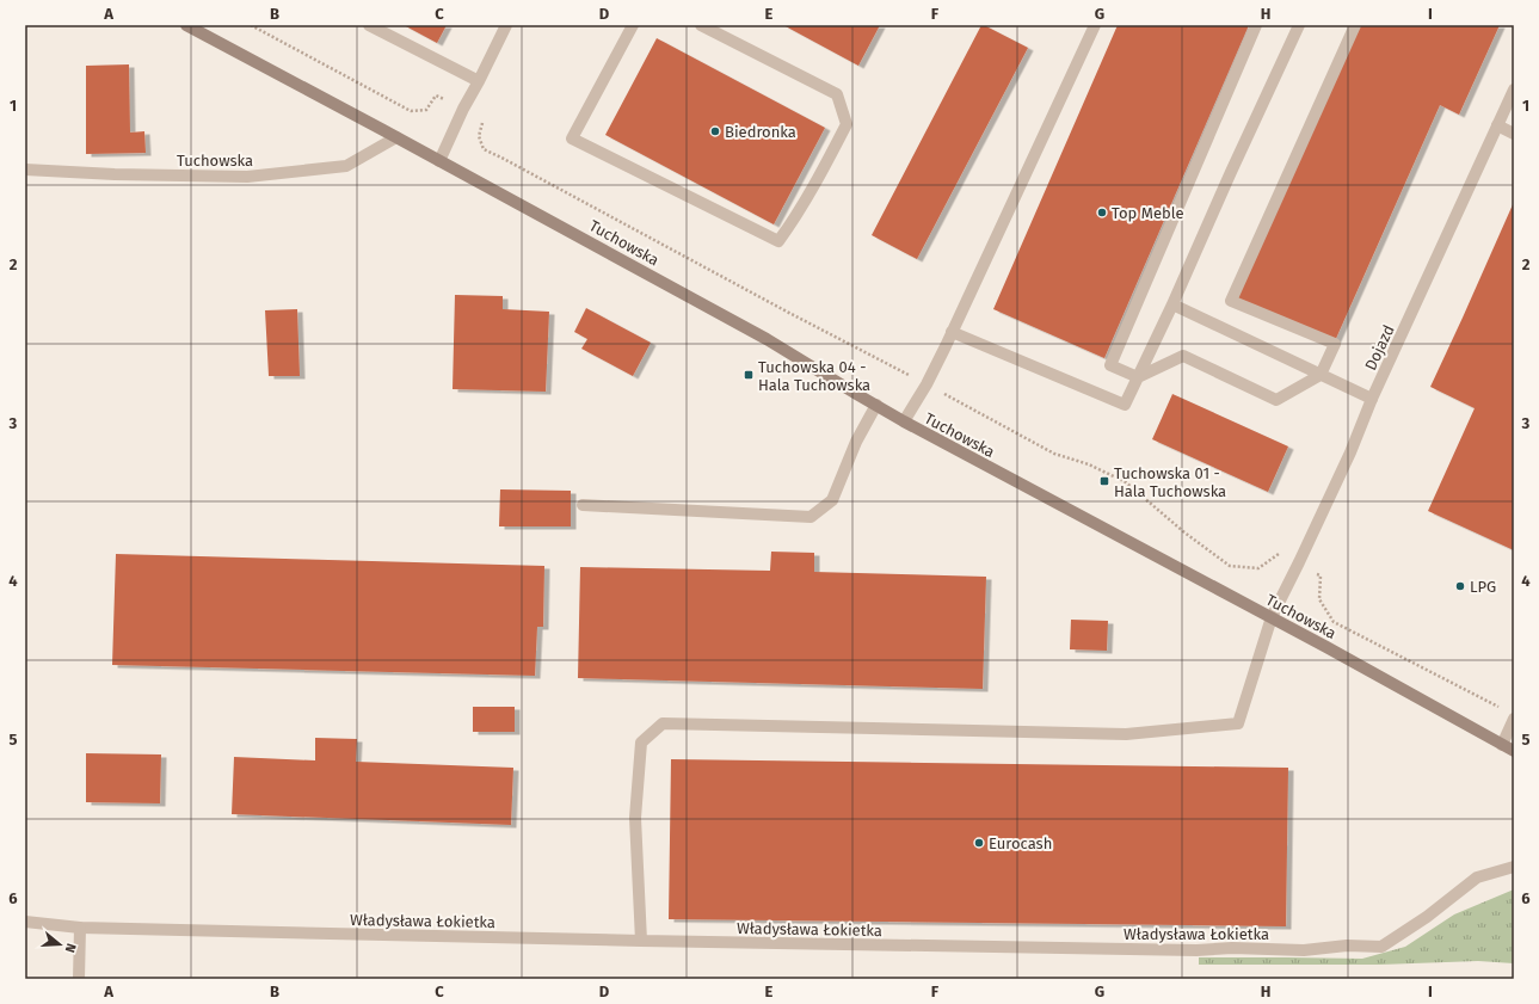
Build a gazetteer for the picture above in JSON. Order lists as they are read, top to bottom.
{
  "streets": {
    "street": ["Tuchowska", "Dojazd", "Władysława Łokietka"]
  },
  "crossings": [
    ["Tuchowska", "Dojazd"],
    ["Dojazd", "Władysława Łokietka"]
  ],
  "places": {
    "other": [
      "Biedronka",
      "Top Meble",
      "LPG",
      "Eurocash"
    ],
    "transit": ["Tuchowska 04 - Hala Tuchowska", "Tuchowska 01 - Hala Tuchowska"]
  },
  "north": "right",
  "grid": {
    "columns": [
      "A",
      "B",
      "C",
      "D",
      "E",
      "F",
      "G",
      "H",
      "I"
    ],
    "rows": [
      "1",
      "2",
      "3",
      "4",
      "5",
      "6"
    ]
  }
}
